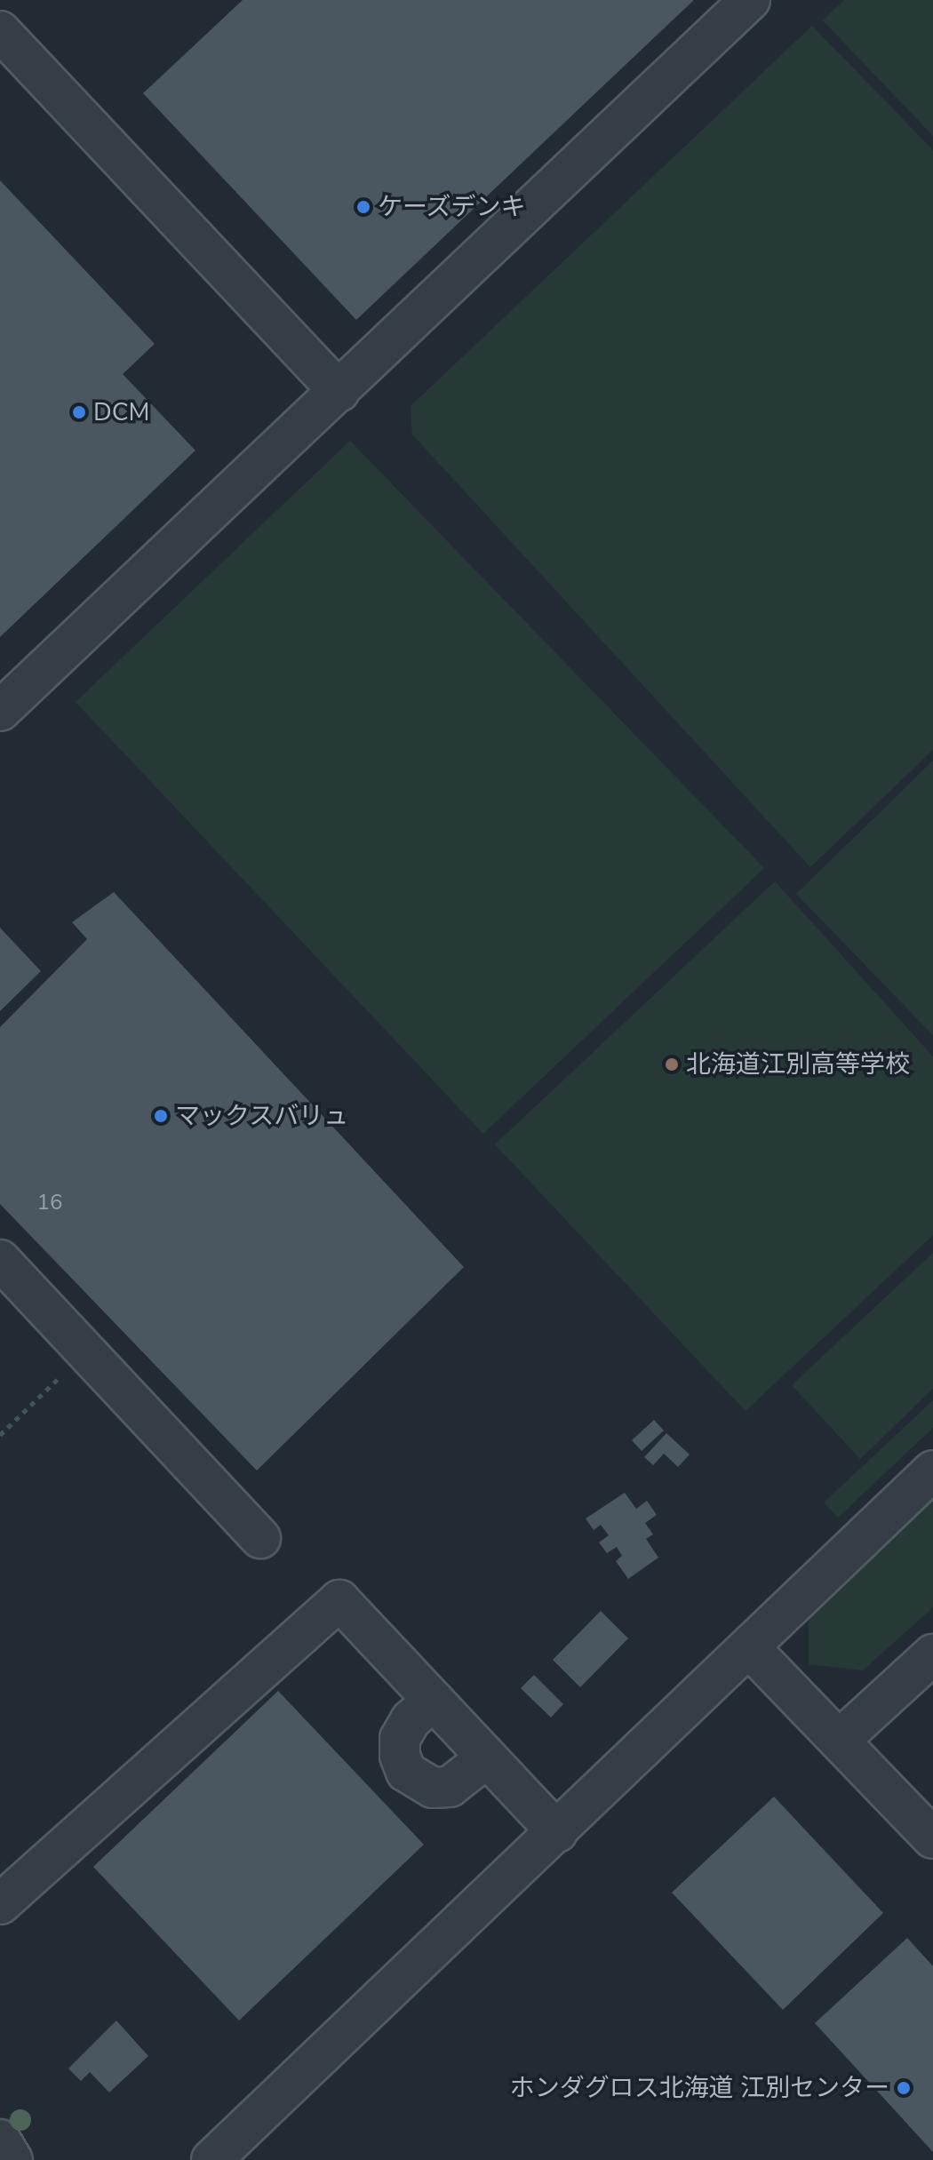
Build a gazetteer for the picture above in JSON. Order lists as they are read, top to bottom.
{
  "places": [
    "ケーズデンキ",
    "DCM",
    "北海道江別高等学校",
    "マックスバリュ",
    "ホンダグロス北海道 江別センター"
  ],
  "house_numbers": ["16"]
}
